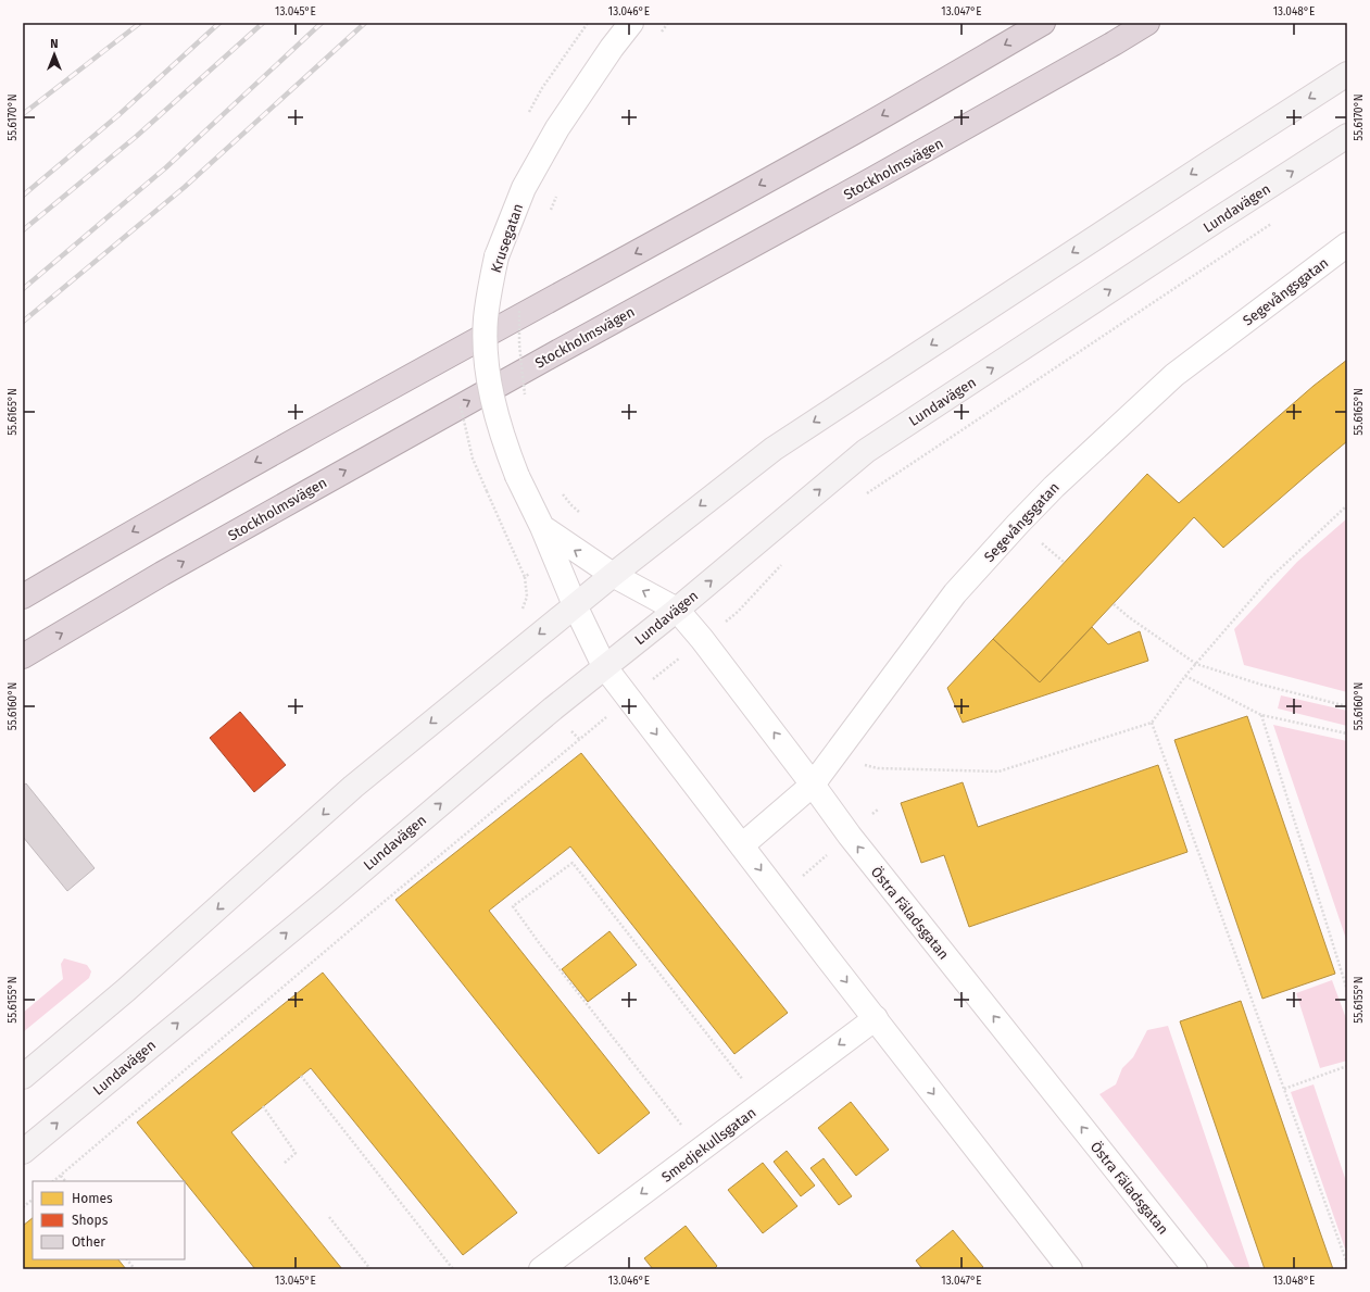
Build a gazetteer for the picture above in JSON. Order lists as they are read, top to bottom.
{
  "streets": {
    "highway": ["Stockholmsvägen"],
    "main road": ["Lundavägen"],
    "street": [
      "Krusegatan",
      "Segevångsgatan",
      "Östra Fäladsgatan",
      "Smedjekullsgatan"
    ]
  },
  "crossings": [
    ["Lundavägen", "Östra Fäladsgatan"],
    ["Krusegatan", "Östra Fäladsgatan"],
    ["Segevångsgatan", "Östra Fäladsgatan"]
  ],
  "one_way": ["Smedjekullsgatan"],
  "legend": ["Homes", "Shops", "Other"],
  "north": "top",
  "coordinates": [
    "13.045°E",
    "13.046°E",
    "13.047°E",
    "13.048°E",
    "55.6170°N",
    "55.6165°N",
    "55.6160°N",
    "55.6155°N"
  ]
}
